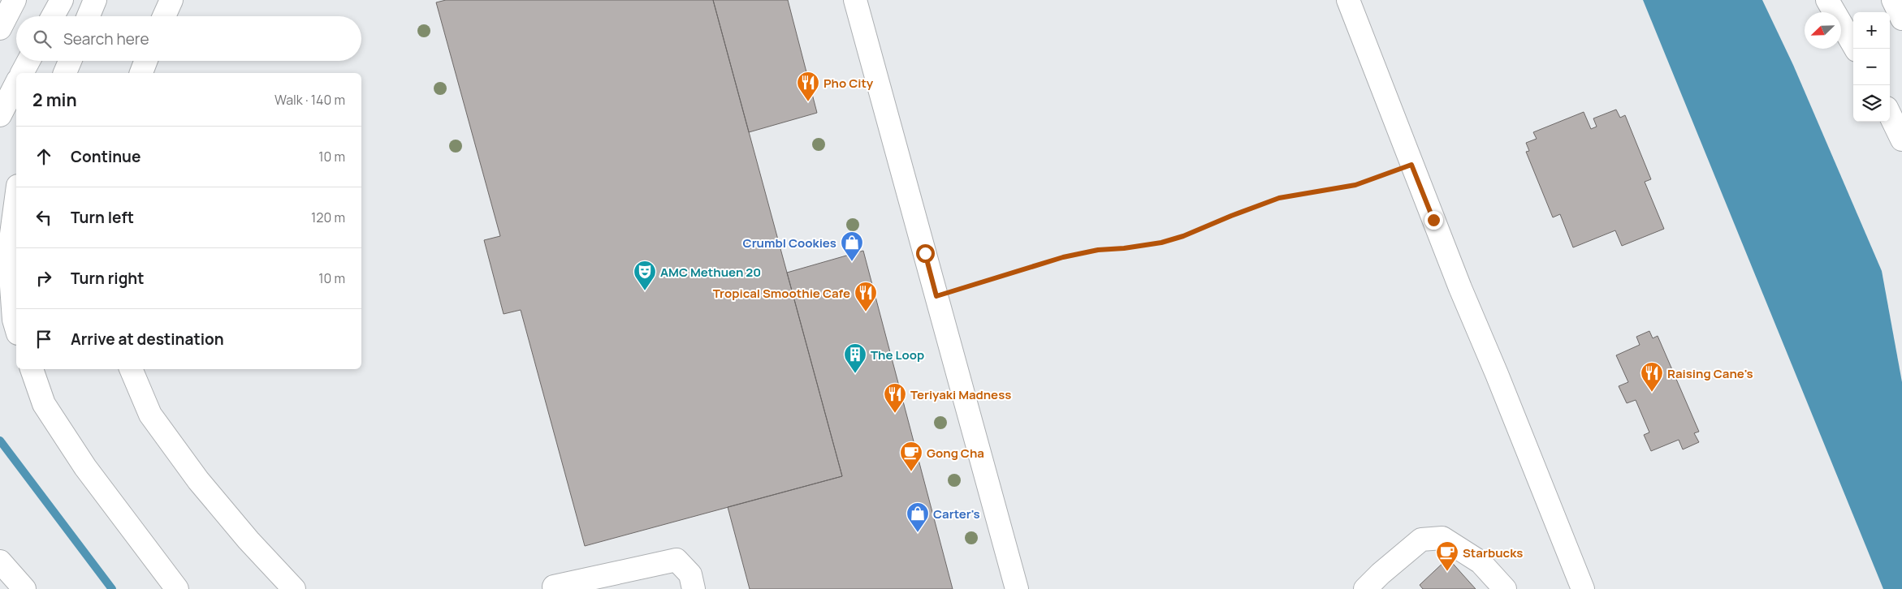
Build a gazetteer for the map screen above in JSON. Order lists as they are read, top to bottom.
{
  "places": {
    "restaurant": [
      "Pho City",
      "Tropical Smoothie Cafe",
      "Raising Cane's",
      "Teriyaki Madness"
    ],
    "shop": ["Crumbl Cookies", "Carter's"],
    "theatre": ["AMC Methuen 20"],
    "building": ["The Loop"],
    "cafe": ["Gong Cha", "Starbucks"]
  },
  "north": "bottom left",
  "page": {
    "map_buttons": ["+", "−"],
    "search": "Search here",
    "heading": ["2 min", "Walk · 140 m"],
    "list": [
      ["Continue", "10 m"],
      ["Turn left", "120 m"],
      ["Turn right", "10 m"],
      "Arrive at destination"
    ]
  }
}
